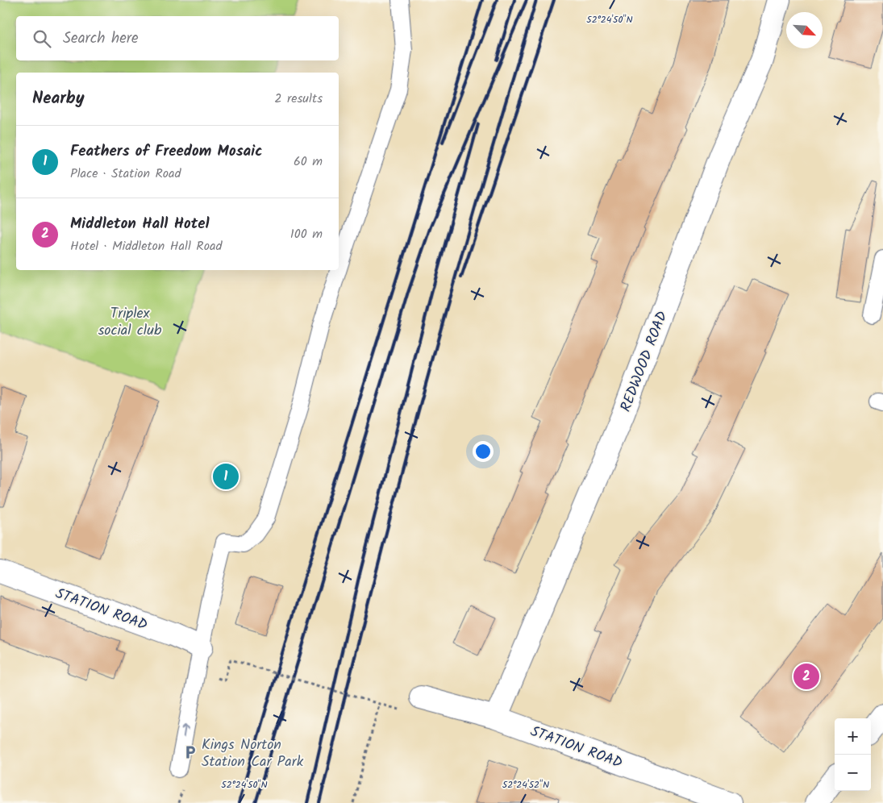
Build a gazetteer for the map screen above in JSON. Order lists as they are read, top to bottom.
{
  "streets": {
    "street": ["REDWOOD ROAD", "STATION ROAD"]
  },
  "crossings": [
    ["REDWOOD ROAD", "STATION ROAD"]
  ],
  "parks": ["Triplex social club"],
  "places": {
    "parking": ["Kings Norton Station Car Park"]
  },
  "north": "bottom right",
  "page": {
    "search": "Search here",
    "heading": ["Nearby", "2 results"],
    "list": [
      {
        "mark": "1",
        "name": "Feathers of Freedom Mosaic",
        "note": "Place · Station Road",
        "value": "60 m"
      },
      {
        "mark": "2",
        "name": "Middleton Hall Hotel",
        "note": "Hotel · Middleton Hall Road",
        "value": "100 m"
      }
    ],
    "pins": ["1", "2"],
    "map_buttons": ["+", "−"]
  },
  "coordinates": ["52°24'50\"N", "52°24'52\"N"]
}
